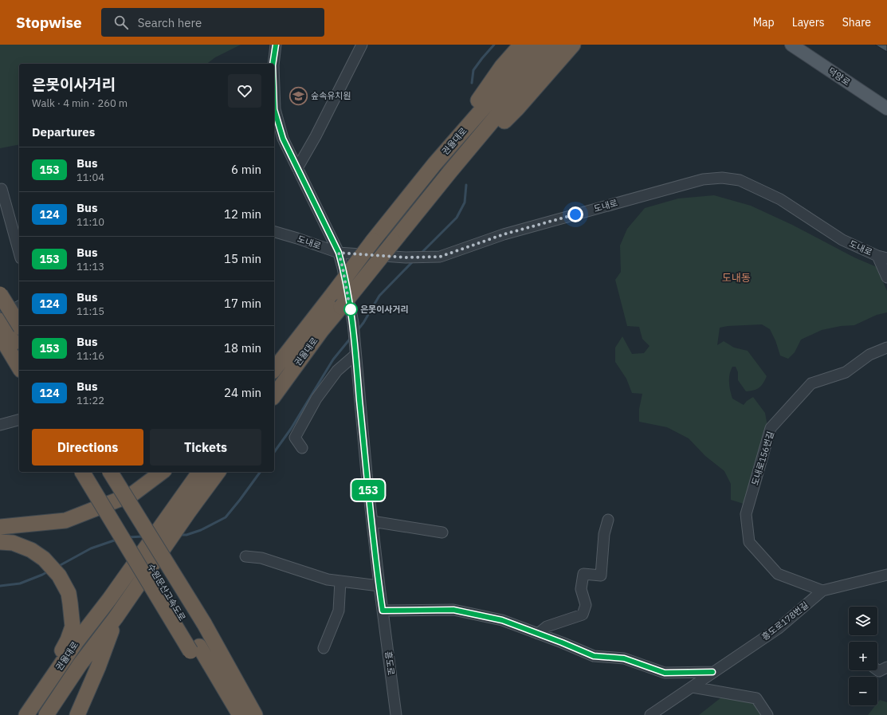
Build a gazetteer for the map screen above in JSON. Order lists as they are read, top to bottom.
{
  "streets": {
    "highway": ["권율대로", "수원문산고속도로"],
    "main road": ["덕양로"],
    "street": [
      "도내로",
      "도내로156번길",
      "흥도로178번길",
      "흥도로"
    ]
  },
  "crossings": [
    ["도내로", "흥도로"],
    ["도내로156번길", "흥도로178번길"]
  ],
  "districts": ["도내동"],
  "places": {
    "school or university": ["숲속유치원"],
    "other": ["은못이사거리"]
  },
  "lines": ["bus line 153"],
  "page": {
    "header": "Stopwise",
    "search": "Search here",
    "nav": ["Map", "Layers", "Share"],
    "on_map": "153",
    "heading": [
      ["은못이사거리", "Walk · 4 min · 260 m"],
      "Departures"
    ],
    "list": [
      {
        "mark": "153",
        "name": "Bus",
        "note": "11:04",
        "value": "6 min"
      },
      {
        "mark": "124",
        "name": "Bus",
        "note": "11:10",
        "value": "12 min"
      },
      {
        "mark": "153",
        "name": "Bus",
        "note": "11:13",
        "value": "15 min"
      },
      {
        "mark": "124",
        "name": "Bus",
        "note": "11:15",
        "value": "17 min"
      },
      {
        "mark": "153",
        "name": "Bus",
        "note": "11:16",
        "value": "18 min"
      },
      {
        "mark": "124",
        "name": "Bus",
        "note": "11:22",
        "value": "24 min"
      }
    ],
    "buttons": ["Directions", "Tickets"],
    "map_buttons": ["+", "−"]
  }
}
